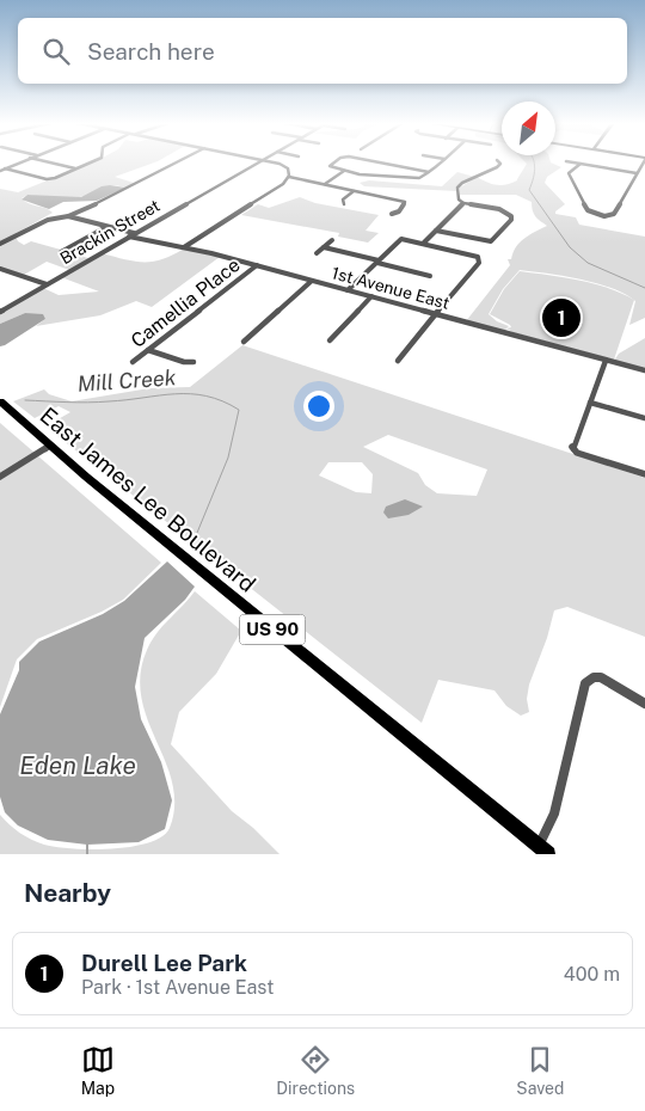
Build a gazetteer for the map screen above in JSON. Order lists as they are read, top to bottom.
{
  "streets": {
    "main road": ["East James Lee Boulevard", "US 90"],
    "street": ["Brackin Street", "1st Avenue East", "Camellia Place"]
  },
  "crossings": [
    ["Brackin Street", "1st Avenue East"],
    ["1st Avenue East", "Camellia Place"]
  ],
  "water": ["Mill Creek", "Eden Lake"],
  "north": "top right",
  "page": {
    "search": "Search here",
    "pins": "1",
    "heading": "Nearby",
    "list": [
      {
        "mark": "1",
        "name": "Durell Lee Park",
        "note": "Park · 1st Avenue East",
        "value": "400 m"
      }
    ],
    "nav": ["Map", "Directions", "Saved"]
  }
}
